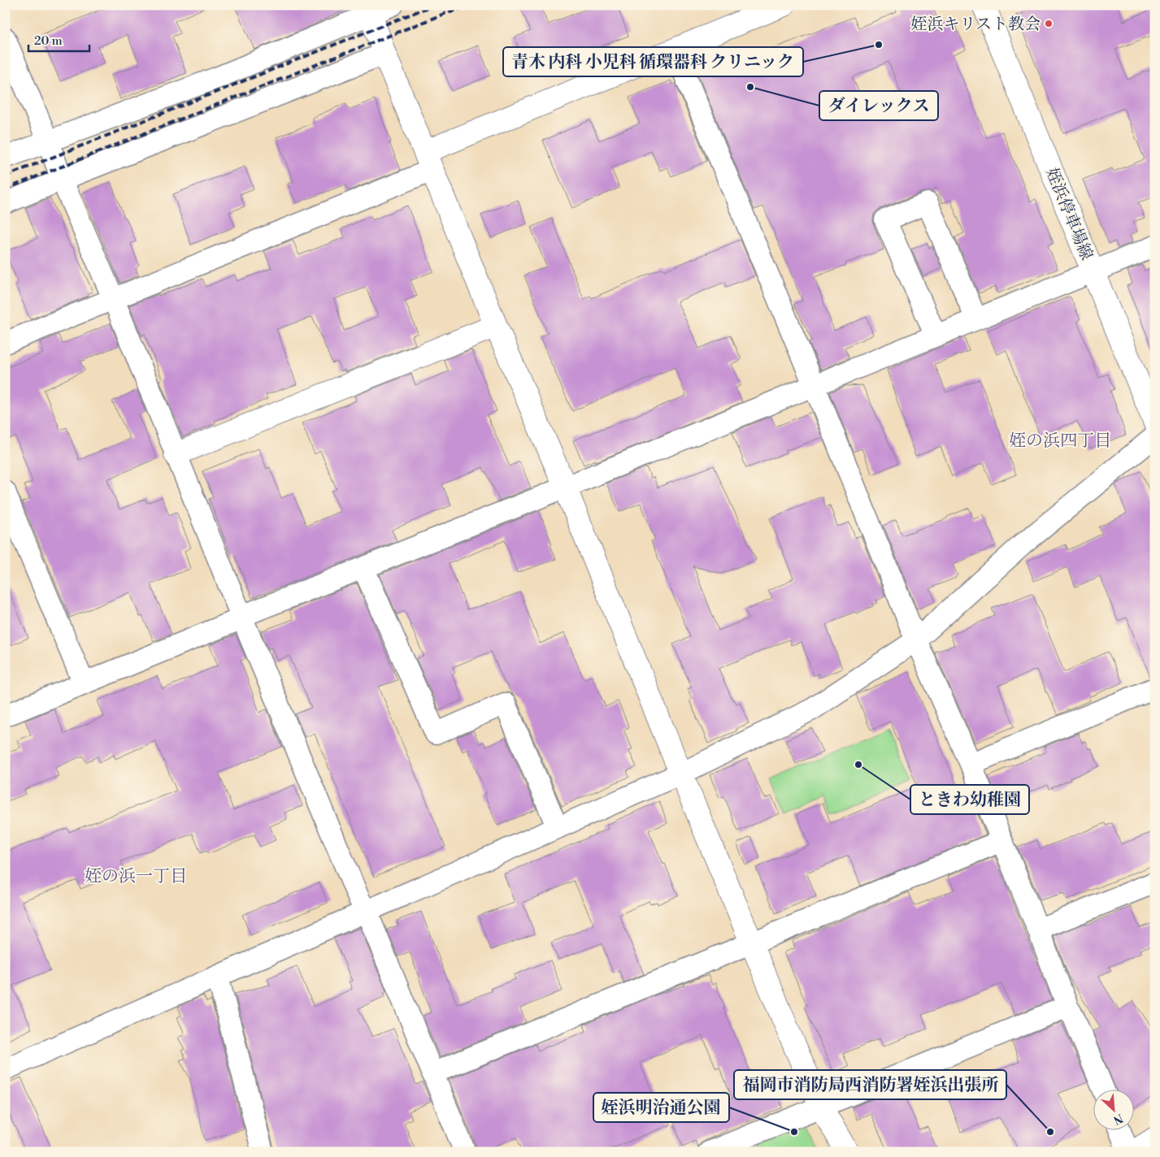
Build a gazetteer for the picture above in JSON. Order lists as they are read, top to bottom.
{
  "streets": {
    "street": ["姪浜停車場線"]
  },
  "districts": ["姪の浜四丁目", "姪の浜一丁目"],
  "places": [
    "姪浜キリスト教会",
    "青木 内科 小児科 循環器科 クリニック",
    "ダイレックス",
    "ときわ幼稚園",
    "姪浜明治通公園",
    "福岡市消防局西消防署姪浜出張所"
  ],
  "scale_bar": "20 m",
  "north": "bottom right"
}
